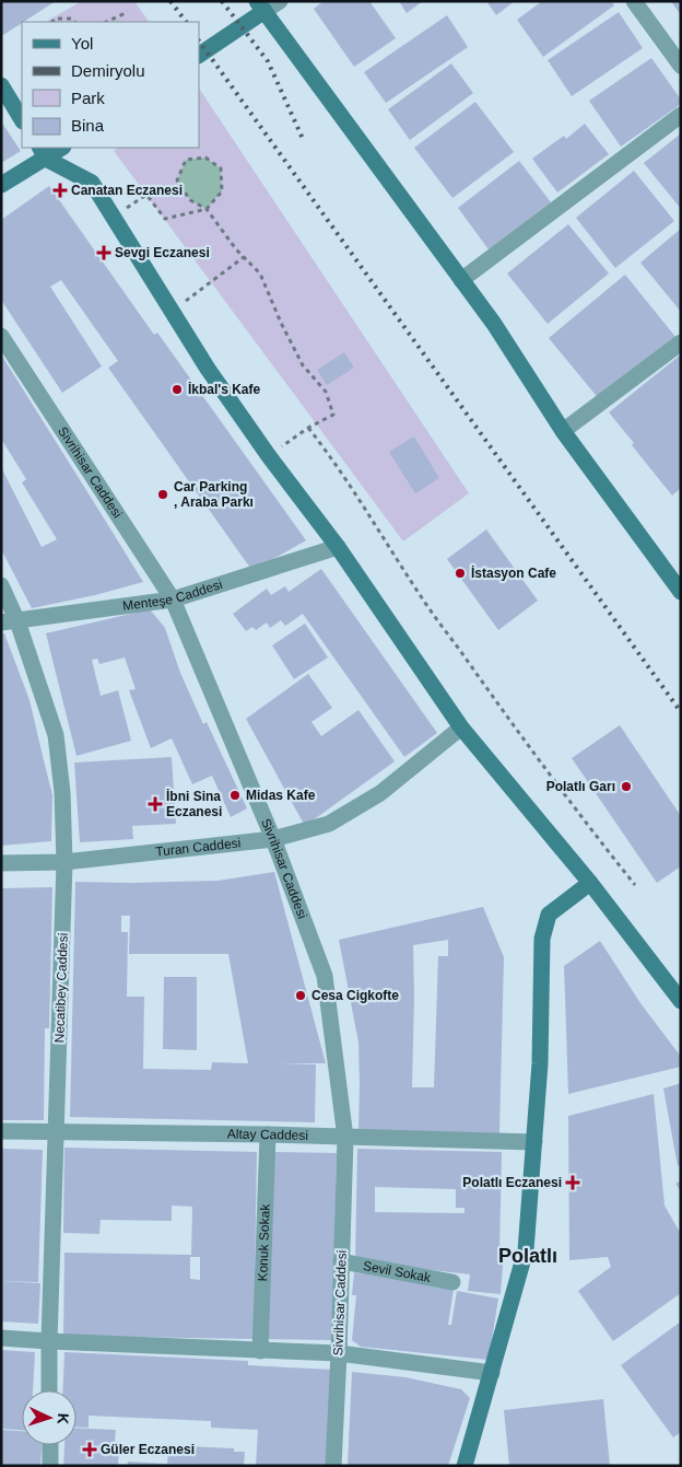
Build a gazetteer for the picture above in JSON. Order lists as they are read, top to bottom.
{
  "streets": {
    "street": [
      "Sivrihisar Caddesi",
      "Menteşe Caddesi",
      "Turan Caddesi",
      "Necatibey Caddesi",
      "Altay Caddesi",
      "Konuk Sokak",
      "Sevil Sokak"
    ]
  },
  "crossings": [
    ["Sivrihisar Caddesi", "Menteşe Caddesi"],
    ["Sivrihisar Caddesi", "Turan Caddesi"],
    ["Sivrihisar Caddesi", "Altay Caddesi"],
    ["Sivrihisar Caddesi", "Sevil Sokak"],
    ["Menteşe Caddesi", "Necatibey Caddesi"],
    ["Turan Caddesi", "Necatibey Caddesi"],
    ["Necatibey Caddesi", "Altay Caddesi"],
    ["Altay Caddesi", "Konuk Sokak"]
  ],
  "districts": ["Polatlı"],
  "places": {
    "health": [
      "Canatan Eczanesi",
      "Sevgi Eczanesi",
      "İbni Sina Eczanesi",
      "Polatlı Eczanesi",
      "Güler Eczanesi"
    ],
    "other": [
      "İkbal's Kafe",
      "Car Parking , Araba Parkı",
      "İstasyon Cafe",
      "Polatlı Garı",
      "Midas Kafe",
      "Cesa Cigkofte"
    ]
  },
  "legend": [
    "Yol",
    "Demiryolu",
    "Park",
    "Bina"
  ],
  "north": "right"
}
